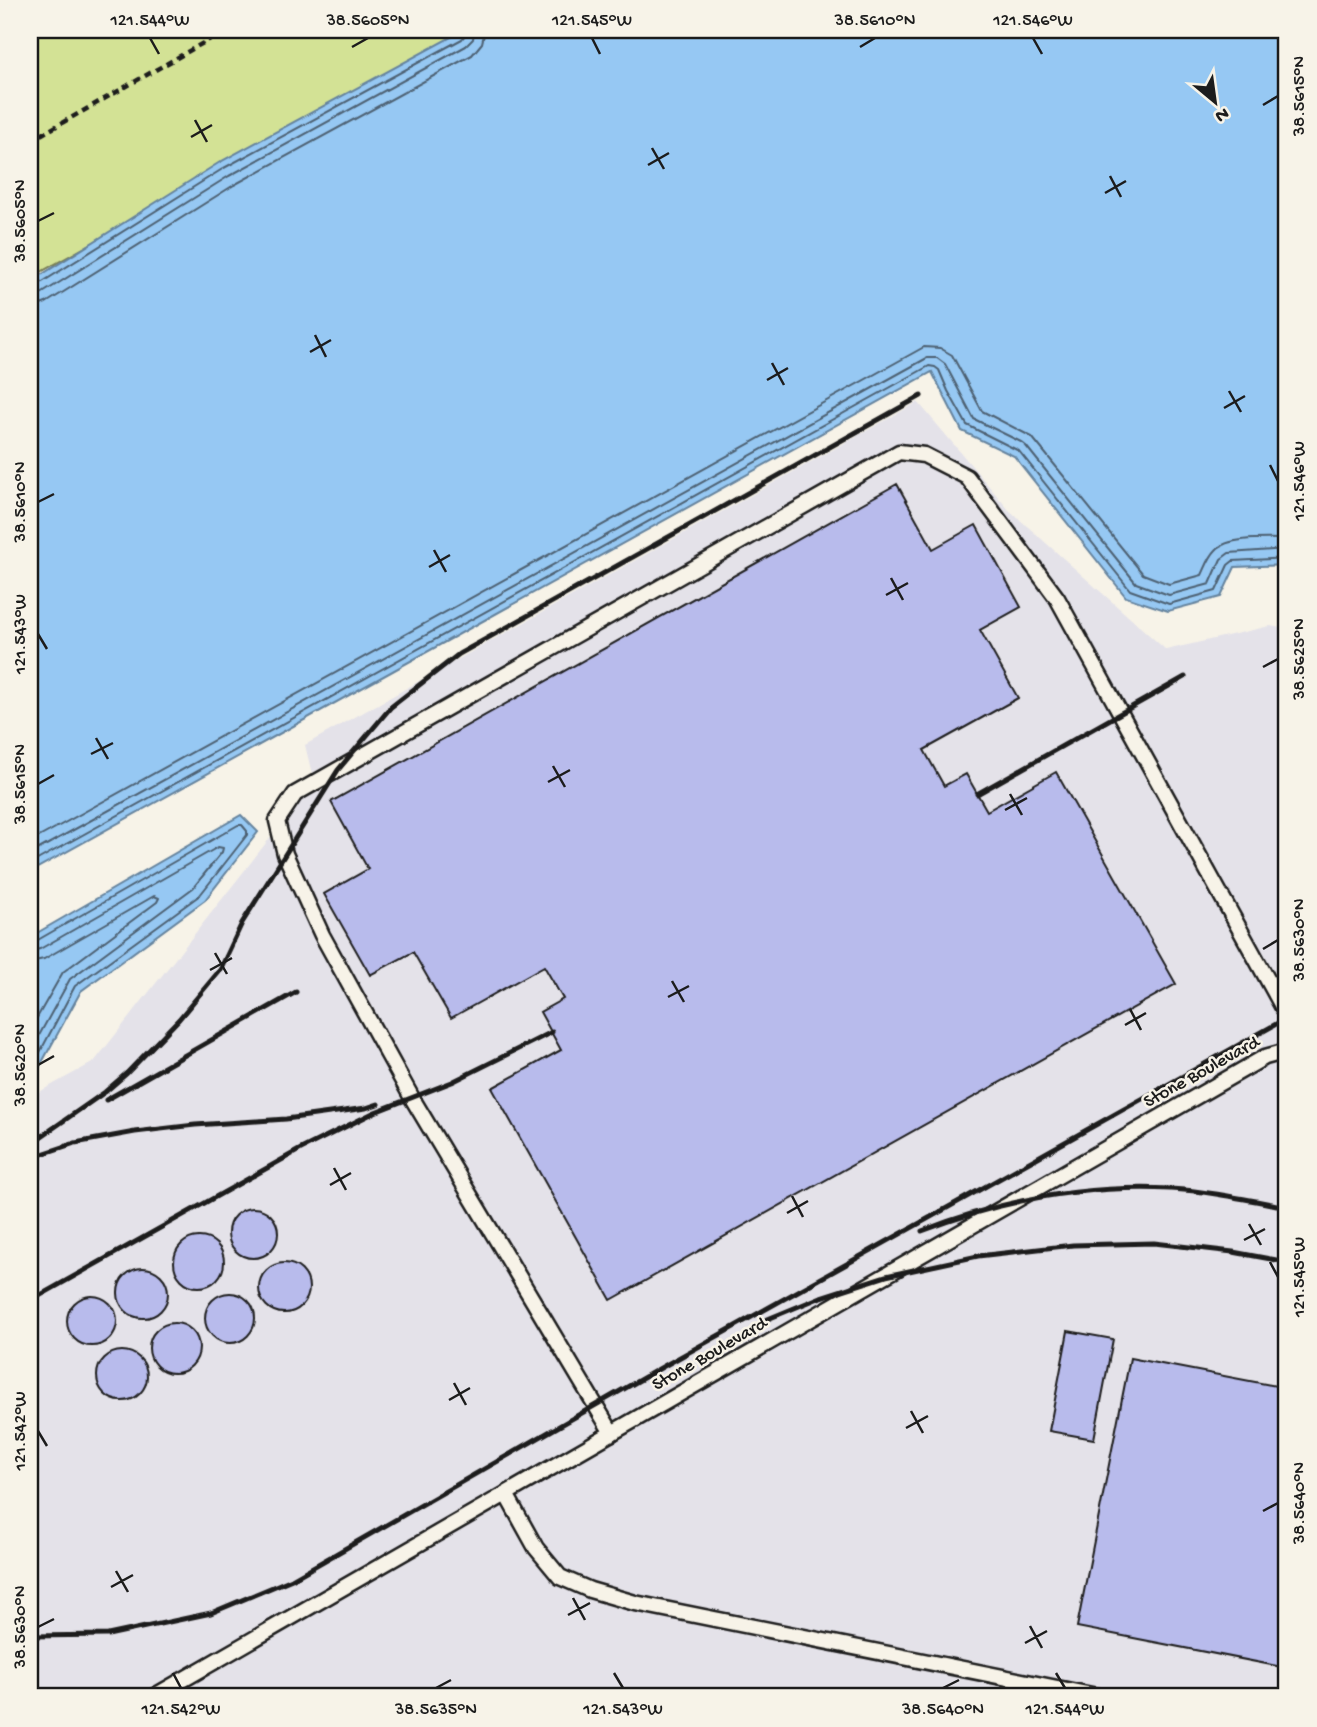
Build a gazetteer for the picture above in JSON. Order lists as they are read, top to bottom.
{
  "streets": {
    "lane": ["Stone Boulevard"]
  },
  "north": "bottom right",
  "coordinates": [
    "121.544°W",
    "38.5605°N",
    "121.545°W",
    "38.5610°N",
    "121.546°W",
    "38.5615°N",
    "121.543°W",
    "38.5625°N",
    "38.5630°N",
    "38.5620°N",
    "121.542°W",
    "38.5640°N",
    "38.5635°N"
  ]
}
